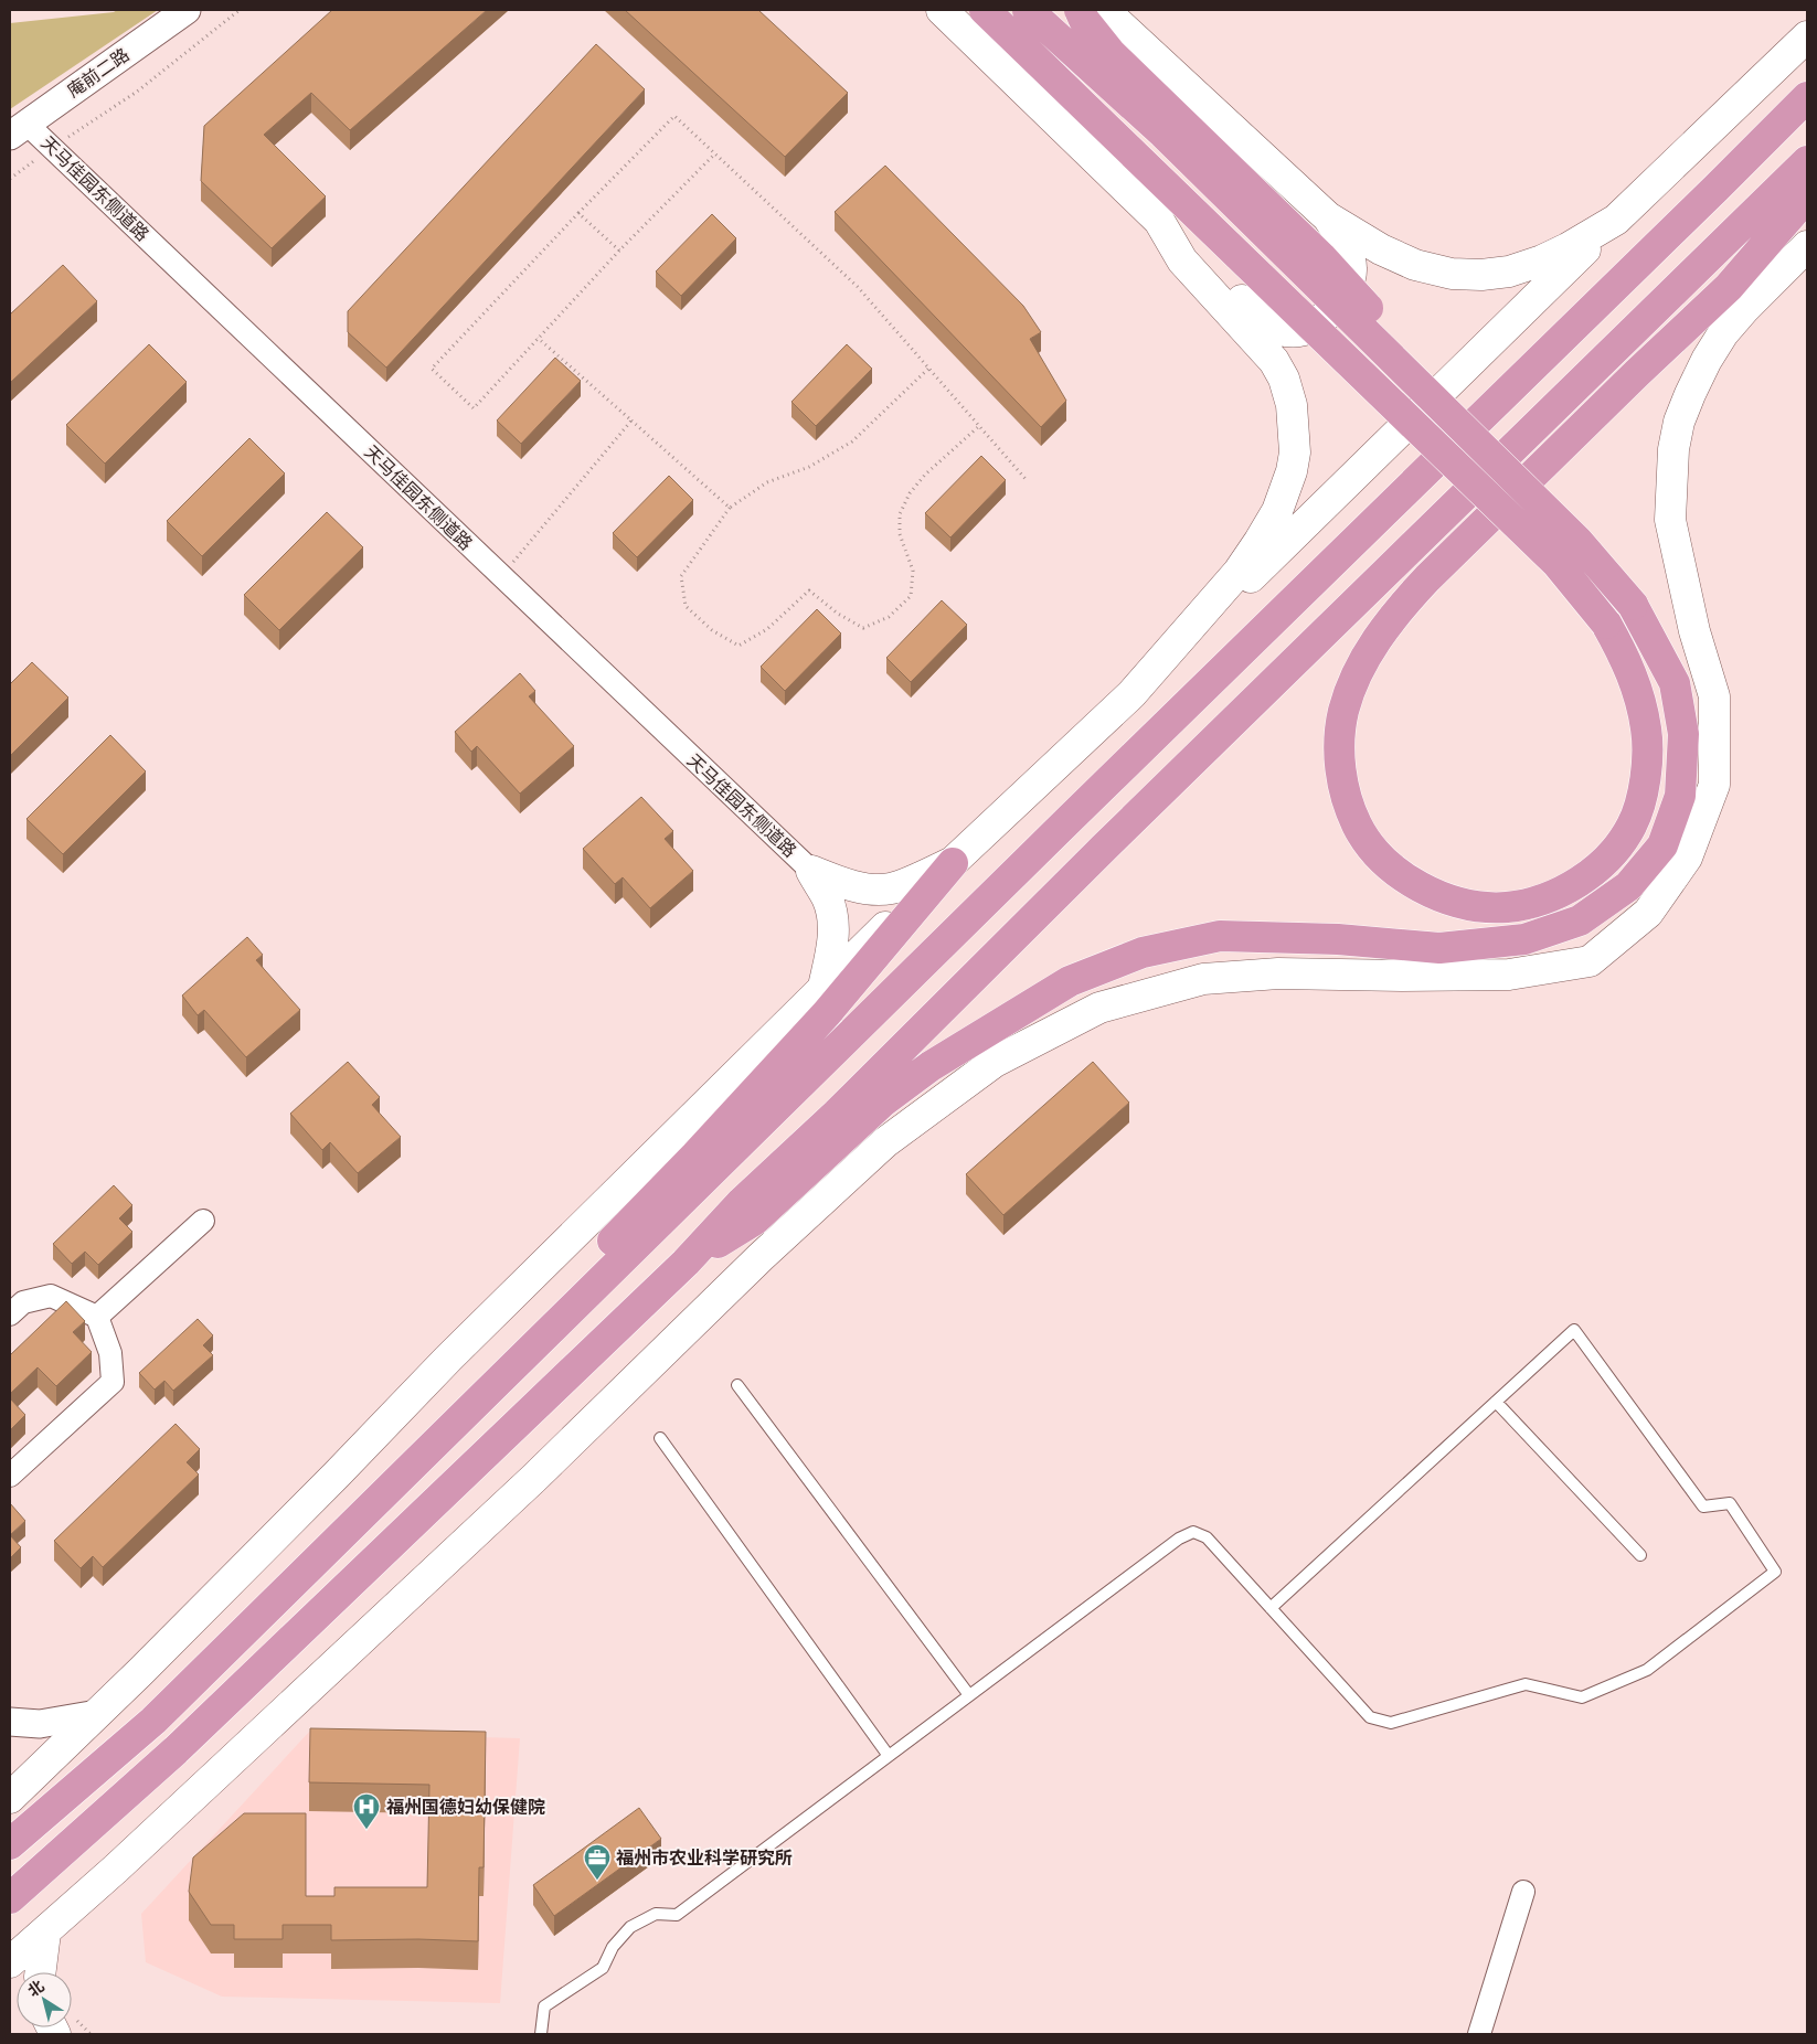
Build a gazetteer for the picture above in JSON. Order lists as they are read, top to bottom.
{
  "streets": {
    "street": ["庵前二路", "天马佳园东侧道路"]
  },
  "crossings": [
    ["庵前二路", "天马佳园东侧道路"]
  ],
  "places": {
    "hospital": ["福州国德妇幼保健院"],
    "office": ["福州市农业科学研究所"]
  },
  "north": "top left"
}
